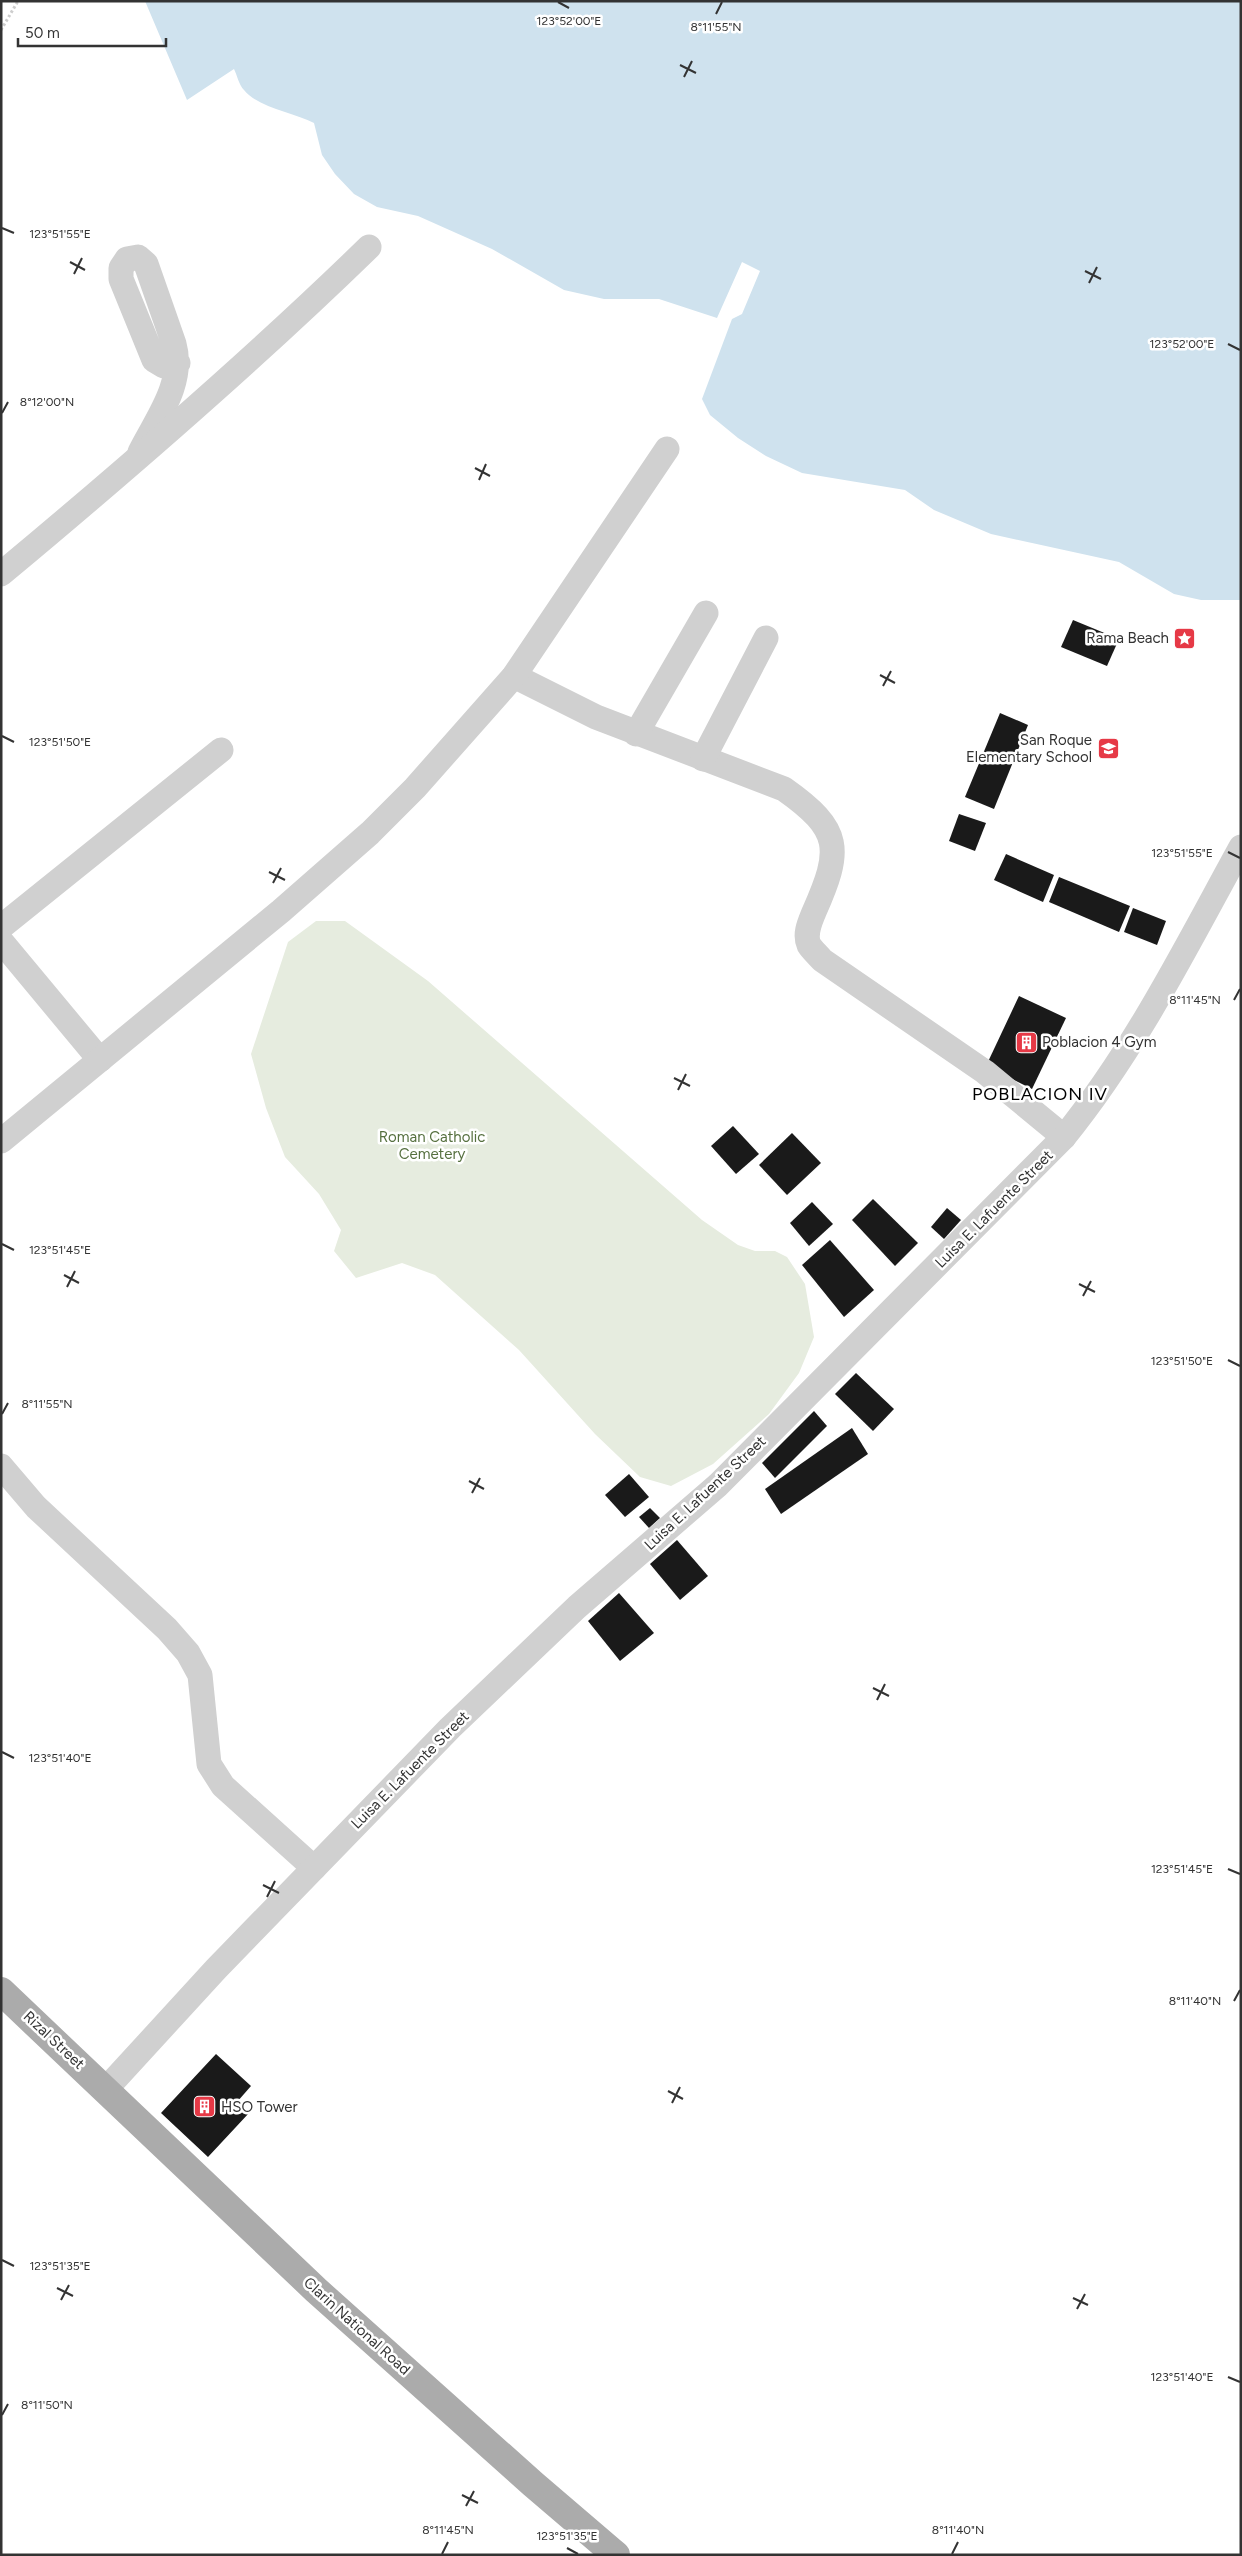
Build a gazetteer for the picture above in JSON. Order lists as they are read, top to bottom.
{
  "streets": {
    "main road": ["Rizal Street", "Clarin National Road"],
    "street": ["Luisa E. Lafuente Street"]
  },
  "crossings": [
    ["Luisa E. Lafuente Street", "Rizal Street"],
    ["Luisa E. Lafuente Street", "Clarin National Road"],
    ["Rizal Street", "Clarin National Road"]
  ],
  "districts": ["POBLACION IV"],
  "parks": ["Roman Catholic Cemetery"],
  "places": {
    "place": ["Rama Beach"],
    "school or university": ["San Roque Elementary School"],
    "building": ["Poblacion 4 Gym", "HSO Tower"]
  },
  "scale_bar": "50 m",
  "coordinates": [
    "123°52'00\"E",
    "8°11'55\"N",
    "123°51'55\"E",
    "8°12'00\"N",
    "123°51'50\"E",
    "8°11'45\"N",
    "123°51'45\"E",
    "123°51'40\"E",
    "8°11'40\"N",
    "123°51'35\"E",
    "8°11'50\"N"
  ]
}
